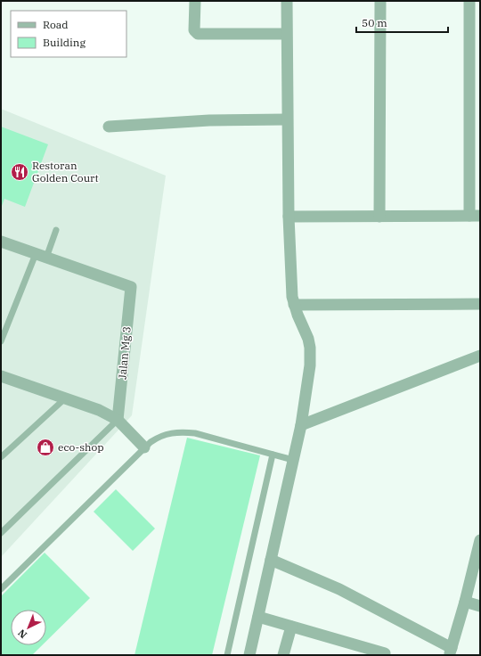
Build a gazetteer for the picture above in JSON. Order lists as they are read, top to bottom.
{
  "streets": {
    "street": ["Jalan Mg 3"]
  },
  "places": {
    "restaurant": ["Restoran Golden Court"],
    "shop": ["eco-shop"]
  },
  "legend": ["Road", "Building"],
  "scale_bar": "50 m",
  "north": "bottom left"
}
